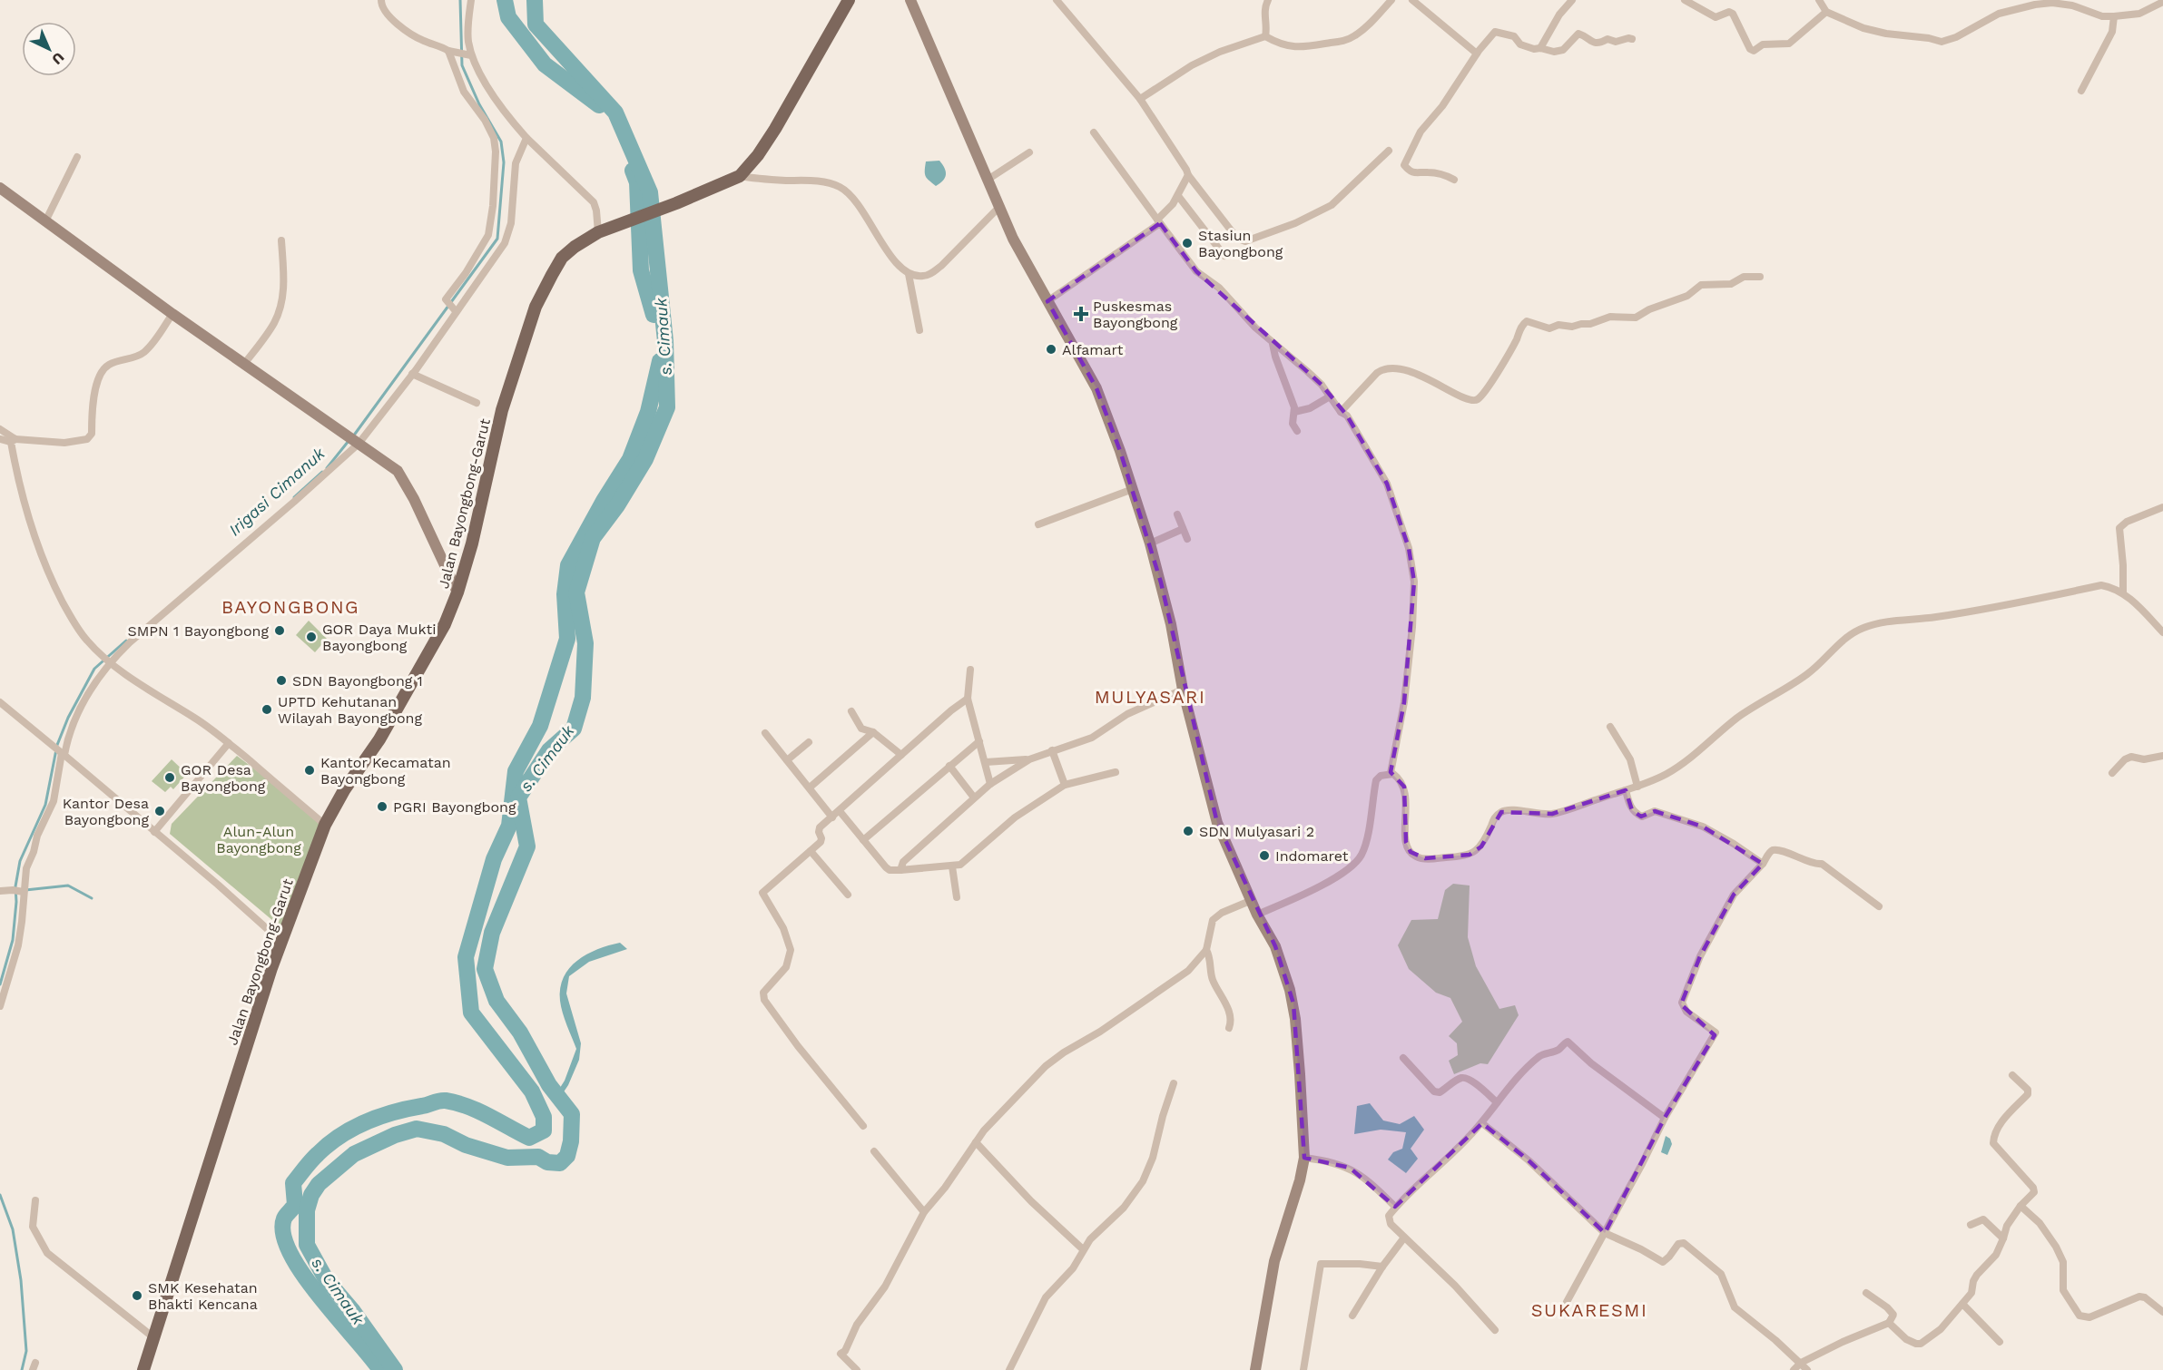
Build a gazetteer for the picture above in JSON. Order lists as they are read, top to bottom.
{
  "streets": {
    "main road": ["Jalan Bayongbong-Garut"]
  },
  "districts": ["BAYONGBONG", "MULYASARI", "SUKARESMI"],
  "water": ["s. Cimauk", "Irigasi Cimanuk"],
  "parks": ["Alun-Alun Bayongbong"],
  "places": {
    "other": [
      "Stasiun Bayongbong",
      "Alfamart",
      "SMPN 1 Bayongbong",
      "GOR Daya Mukti Bayongbong",
      "SDN Bayongbong 1",
      "UPTD Kehutanan Wilayah Bayongbong",
      "Kantor Kecamatan Bayongbong",
      "GOR Desa Bayongbong",
      "PGRI Bayongbong",
      "Kantor Desa Bayongbong",
      "SDN Mulyasari 2",
      "Indomaret",
      "SMK Kesehatan Bhakti Kencana"
    ],
    "health": ["Puskesmas Bayongbong"]
  },
  "north": "bottom right"
}
